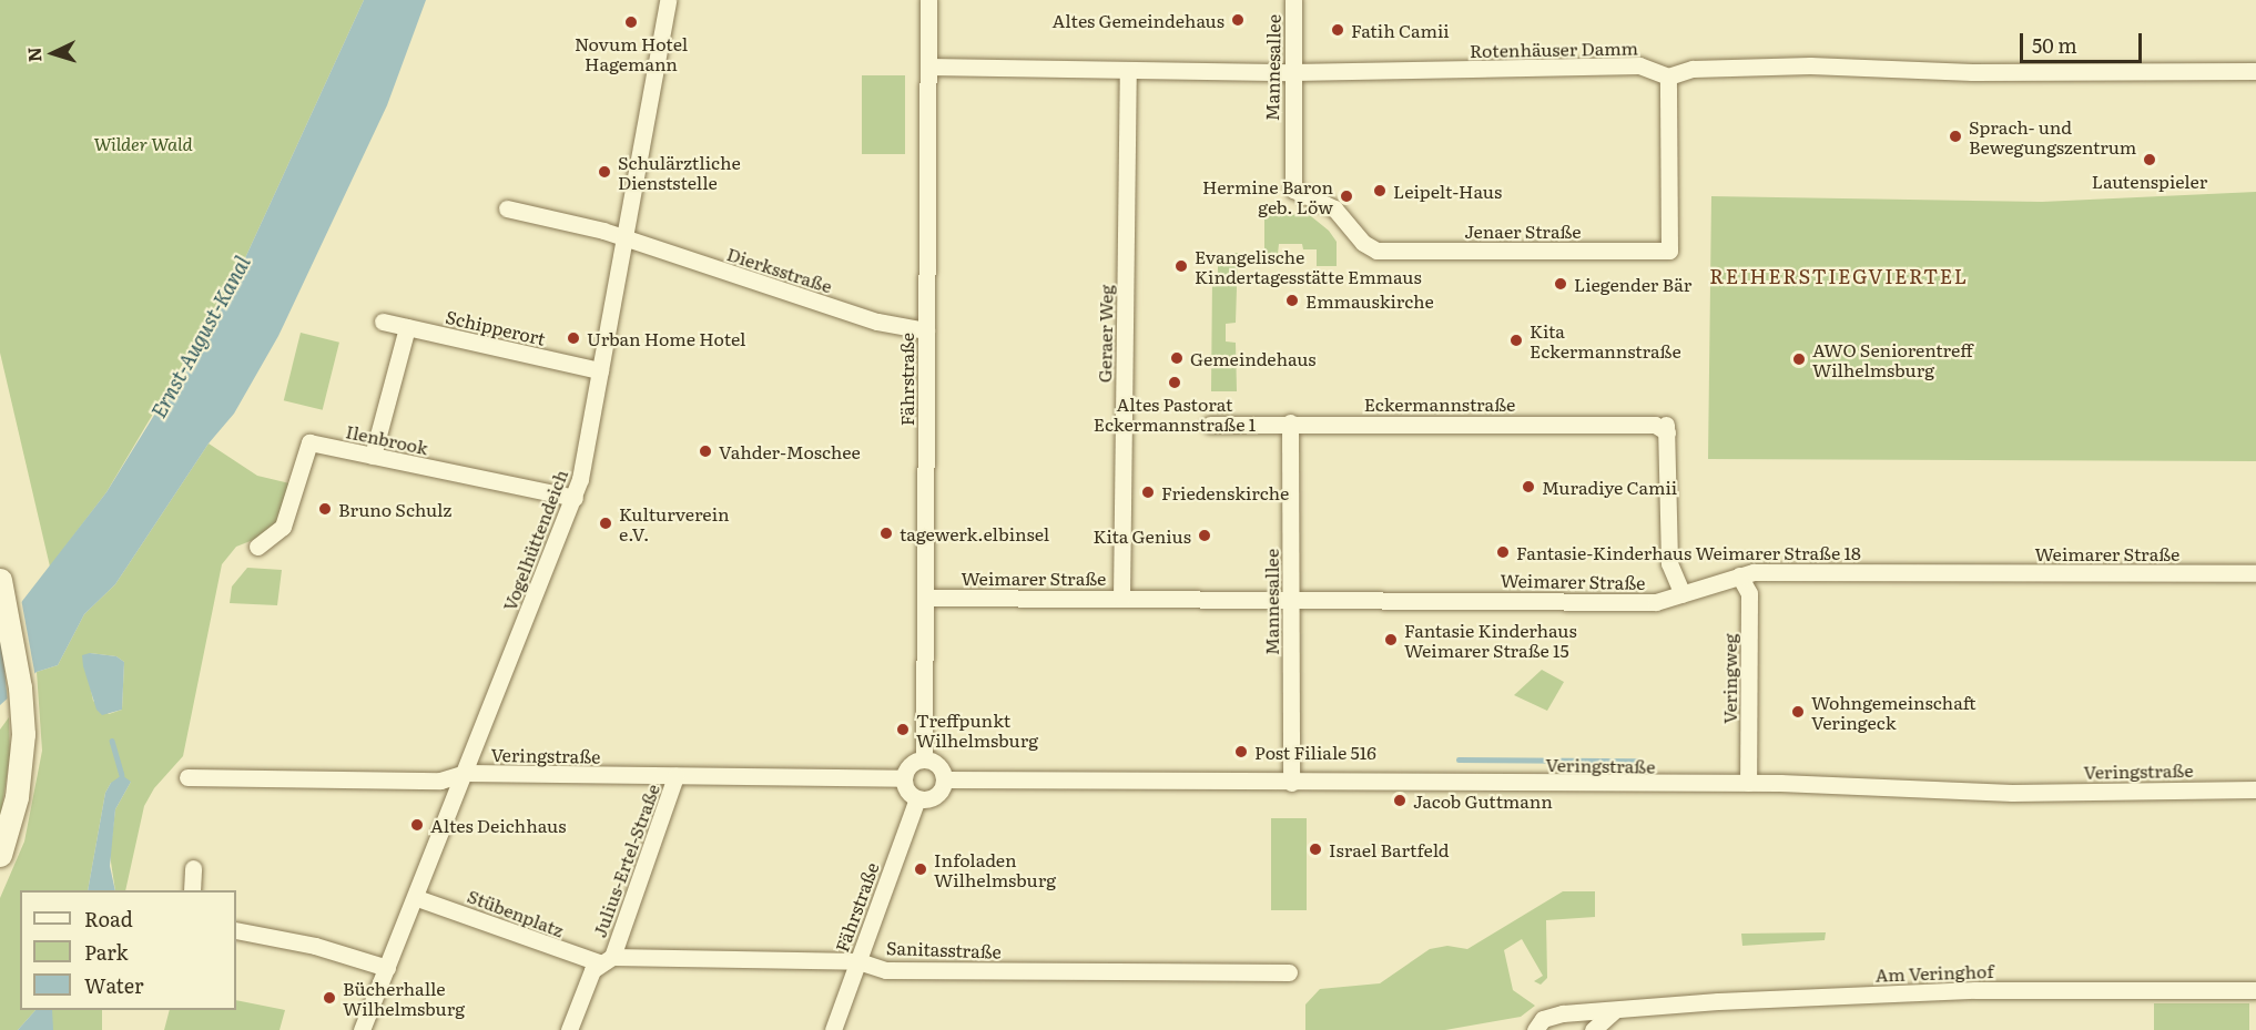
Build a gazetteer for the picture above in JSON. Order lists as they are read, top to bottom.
{
  "streets": {
    "street": [
      "Rotenhäuser Damm",
      "Mannesallee",
      "Jenaer Straße",
      "Dierksstraße",
      "Schipperort",
      "Geraer Weg",
      "Fährstraße",
      "Eckermannstraße",
      "Ilenbrook",
      "Vogelhüttendeich",
      "Weimarer Straße",
      "Veringweg",
      "Veringstraße",
      "Julius-Ertel-Straße",
      "Stübenplatz",
      "Sanitasstraße",
      "Am Veringhof"
    ]
  },
  "crossings": [
    ["Rotenhäuser Damm", "Mannesallee"],
    ["Rotenhäuser Damm", "Jenaer Straße"],
    ["Rotenhäuser Damm", "Geraer Weg"],
    ["Rotenhäuser Damm", "Fährstraße"],
    ["Mannesallee", "Jenaer Straße"],
    ["Mannesallee", "Eckermannstraße"],
    ["Mannesallee", "Weimarer Straße"],
    ["Mannesallee", "Veringstraße"],
    ["Dierksstraße", "Fährstraße"],
    ["Dierksstraße", "Vogelhüttendeich"],
    ["Schipperort", "Vogelhüttendeich"],
    ["Geraer Weg", "Weimarer Straße"],
    ["Fährstraße", "Weimarer Straße"],
    ["Fährstraße", "Veringstraße"],
    ["Fährstraße", "Sanitasstraße"],
    ["Eckermannstraße", "Weimarer Straße"],
    ["Ilenbrook", "Vogelhüttendeich"],
    ["Vogelhüttendeich", "Veringstraße"],
    ["Vogelhüttendeich", "Stübenplatz"],
    ["Weimarer Straße", "Veringweg"],
    ["Veringweg", "Veringstraße"],
    ["Veringstraße", "Julius-Ertel-Straße"],
    ["Julius-Ertel-Straße", "Stübenplatz"],
    ["Julius-Ertel-Straße", "Sanitasstraße"],
    ["Stübenplatz", "Sanitasstraße"]
  ],
  "districts": ["REIHERSTIEGVIERTEL"],
  "water": ["Ernst-August-Kanal"],
  "parks": ["Wilder Wald"],
  "places": [
    "Altes Gemeindehaus",
    "Novum Hotel Hagemann",
    "Fatih Camii",
    "Sprach- und Bewegungszentrum",
    "Lautenspieler",
    "Schulärztliche Dienststelle",
    "Leipelt-Haus",
    "Hermine Baron geb. Löw",
    "Evangelische Kindertagesstätte Emmaus",
    "Liegender Bär",
    "Emmauskirche",
    "Urban Home Hotel",
    "Kita Eckermannstraße",
    "Gemeindehaus",
    "AWO Seniorentreff Wilhelmsburg",
    "Altes Pastorat Eckermannstraße 1",
    "Vahder-Moschee",
    "Muradiye Camii",
    "Friedenskirche",
    "Bruno Schulz",
    "Kulturverein e.V.",
    "tagewerk.elbinsel",
    "Kita Genius",
    "Fantasie-Kinderhaus Weimarer Straße 18",
    "Fantasie Kinderhaus Weimarer Straße 15",
    "Wohngemeinschaft Veringeck",
    "Treffpunkt Wilhelmsburg",
    "Post Filiale 516",
    "Jacob Guttmann",
    "Altes Deichhaus",
    "Israel Bartfeld",
    "Infoladen Wilhelmsburg",
    "Bücherhalle Wilhelmsburg"
  ],
  "legend": ["Road", "Park", "Water"],
  "scale_bar": "50 m",
  "north": "left"
}
